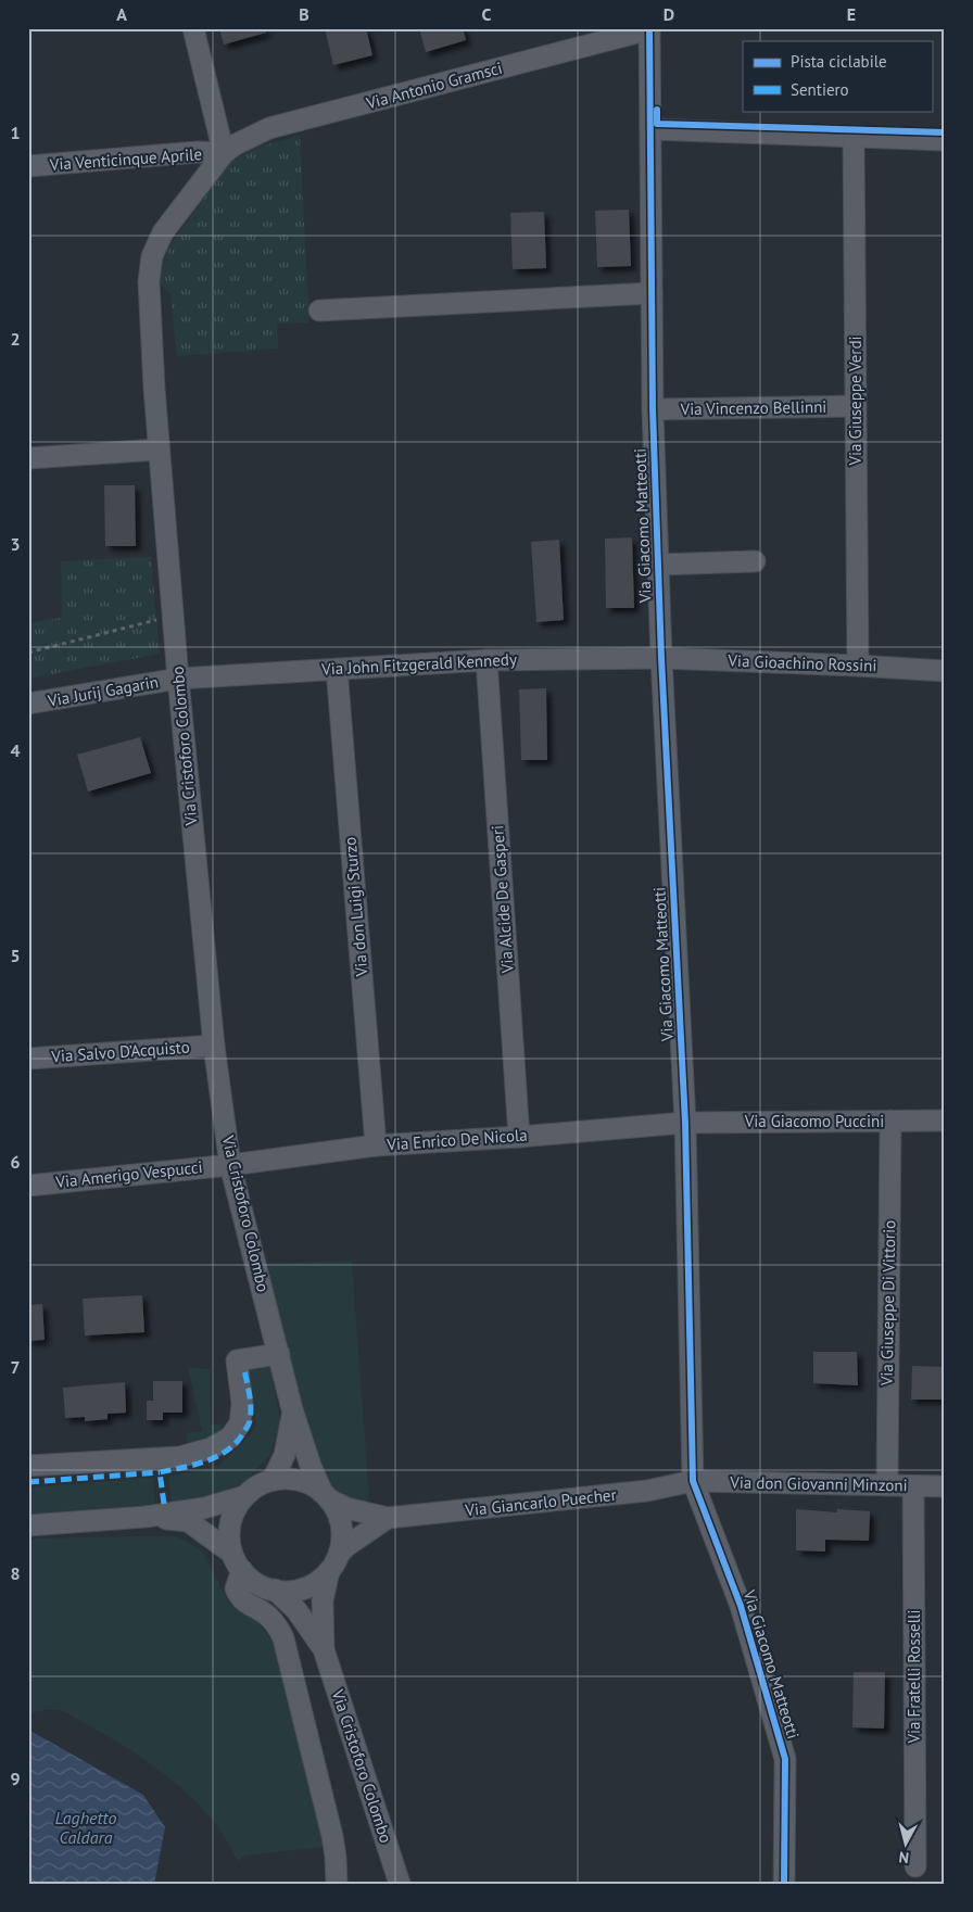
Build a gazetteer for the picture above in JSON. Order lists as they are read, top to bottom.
{
  "streets": {
    "street": [
      "Via Antonio Gramsci",
      "Via Venticinque Aprile",
      "Via Giuseppe Verdi",
      "Via Vincenzo Bellinni",
      "Via Giacomo Matteotti",
      "Via Gioachino Rossini",
      "Via John Fitzgerald Kennedy",
      "Via Jurij Gagarin",
      "Via Cristoforo Colombo",
      "Via Alcide De Gasperi",
      "Via don Luigi Sturzo",
      "Via Salvo D’Acquisto",
      "Via Giacomo Puccini",
      "Via Enrico De Nicola",
      "Via Amerigo Vespucci",
      "Via Giuseppe Di Vittorio",
      "Via don Giovanni Minzoni",
      "Via Giancarlo Puecher",
      "Via Fratelli Rosselli"
    ]
  },
  "crossings": [
    ["Via Antonio Gramsci", "Via Venticinque Aprile"],
    ["Via Antonio Gramsci", "Via Giacomo Matteotti"],
    ["Via Antonio Gramsci", "Via Cristoforo Colombo"],
    ["Via Venticinque Aprile", "Via Cristoforo Colombo"],
    ["Via Giuseppe Verdi", "Via Vincenzo Bellinni"],
    ["Via Giuseppe Verdi", "Via Gioachino Rossini"],
    ["Via Vincenzo Bellinni", "Via Giacomo Matteotti"],
    ["Via Giacomo Matteotti", "Via Gioachino Rossini"],
    ["Via Giacomo Matteotti", "Via John Fitzgerald Kennedy"],
    ["Via Giacomo Matteotti", "Via Giacomo Puccini"],
    ["Via Giacomo Matteotti", "Via Enrico De Nicola"],
    ["Via Giacomo Matteotti", "Via don Giovanni Minzoni"],
    ["Via Giacomo Matteotti", "Via Giancarlo Puecher"],
    ["Via Gioachino Rossini", "Via John Fitzgerald Kennedy"],
    ["Via John Fitzgerald Kennedy", "Via Jurij Gagarin"],
    ["Via John Fitzgerald Kennedy", "Via Cristoforo Colombo"],
    ["Via John Fitzgerald Kennedy", "Via Alcide De Gasperi"],
    ["Via John Fitzgerald Kennedy", "Via don Luigi Sturzo"],
    ["Via Jurij Gagarin", "Via Cristoforo Colombo"],
    ["Via Cristoforo Colombo", "Via Salvo D’Acquisto"],
    ["Via Cristoforo Colombo", "Via Enrico De Nicola"],
    ["Via Cristoforo Colombo", "Via Amerigo Vespucci"],
    ["Via Cristoforo Colombo", "Via Giancarlo Puecher"],
    ["Via Alcide De Gasperi", "Via Enrico De Nicola"],
    ["Via don Luigi Sturzo", "Via Enrico De Nicola"],
    ["Via Giacomo Puccini", "Via Enrico De Nicola"],
    ["Via Giacomo Puccini", "Via Giuseppe Di Vittorio"],
    ["Via Enrico De Nicola", "Via Amerigo Vespucci"],
    ["Via Giuseppe Di Vittorio", "Via don Giovanni Minzoni"],
    ["Via don Giovanni Minzoni", "Via Giancarlo Puecher"],
    ["Via don Giovanni Minzoni", "Via Fratelli Rosselli"]
  ],
  "water": ["Laghetto Caldara"],
  "legend": ["Pista ciclabile", "Sentiero"],
  "north": "bottom",
  "grid": {
    "columns": [
      "A",
      "B",
      "C",
      "D",
      "E"
    ],
    "rows": [
      "1",
      "2",
      "3",
      "4",
      "5",
      "6",
      "7",
      "8",
      "9"
    ]
  }
}
